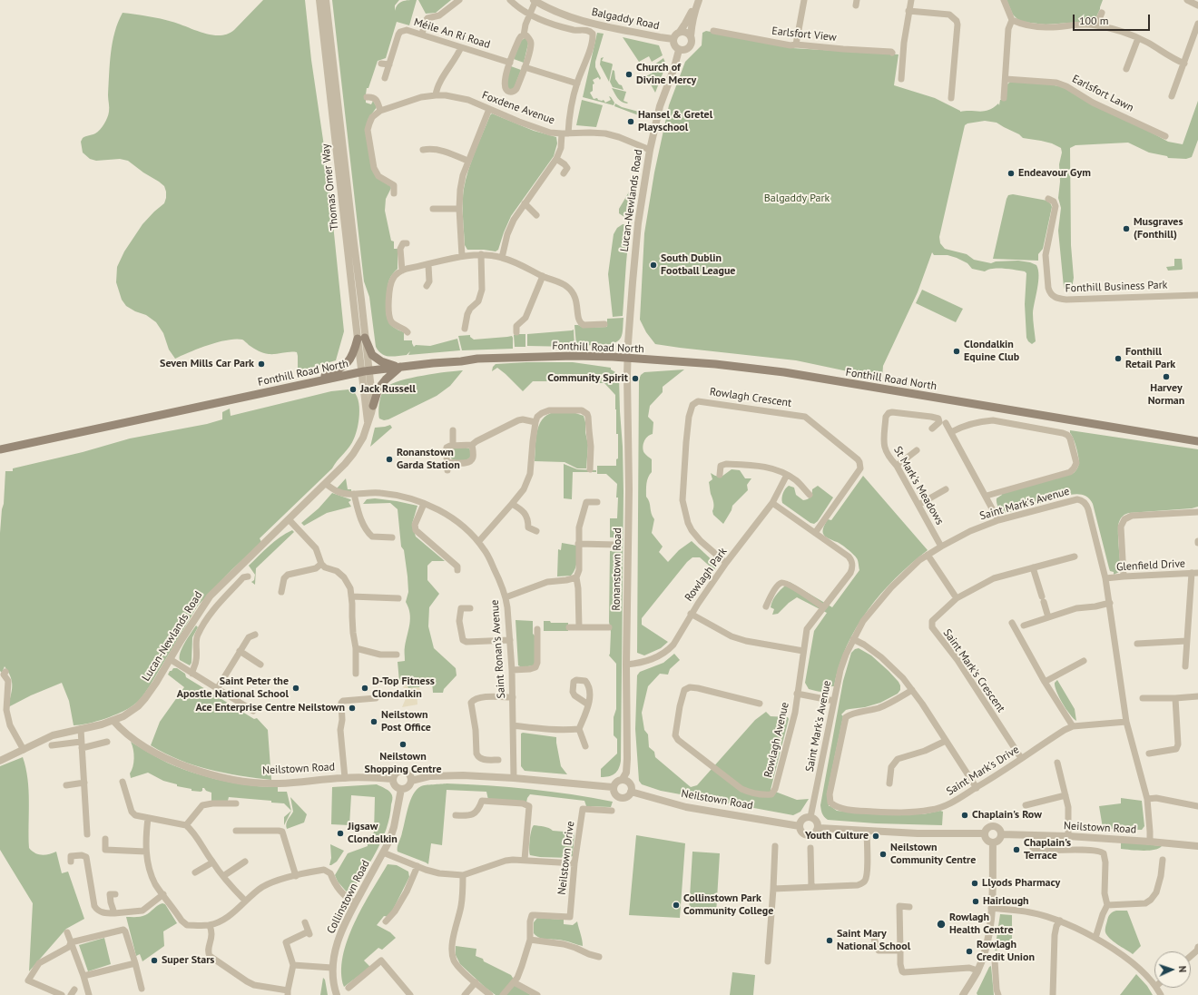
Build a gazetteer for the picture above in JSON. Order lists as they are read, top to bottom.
{
  "streets": {
    "main road": ["Fonthill Road North"],
    "street": [
      "Balgaddy Road",
      "Méile An Rí Road",
      "Earlsfort View",
      "Earlsfort Lawn",
      "Foxdene Avenue",
      "Thomas Omer Way",
      "Lucan-Newlands Road",
      "Fonthill Business Park",
      "Rowlagh Crescent",
      "St Mark's Meadows",
      "Saint Mark's Avenue",
      "Glenfield Drive",
      "Ronanstown Road",
      "Rowlagh Park",
      "Saint Ronan's Avenue",
      "Saint Mark's Crescent",
      "Rowlagh Avenue",
      "Neilstown Road",
      "Saint Mark's Drive",
      "Neilstown Drive",
      "Collinstown Road"
    ]
  },
  "crossings": [
    ["Balgaddy Road", "Lucan-Newlands Road"],
    ["Foxdene Avenue", "Lucan-Newlands Road"],
    ["Thomas Omer Way", "Lucan-Newlands Road"],
    ["Thomas Omer Way", "Fonthill Road North"],
    ["Lucan-Newlands Road", "Fonthill Road North"],
    ["Lucan-Newlands Road", "Ronanstown Road"],
    ["Lucan-Newlands Road", "Saint Ronan's Avenue"],
    ["Lucan-Newlands Road", "Neilstown Road"],
    ["Fonthill Road North", "Ronanstown Road"],
    ["Rowlagh Crescent", "Rowlagh Park"],
    ["Rowlagh Crescent", "Rowlagh Avenue"],
    ["St Mark's Meadows", "Saint Mark's Avenue"],
    ["Saint Mark's Avenue", "Glenfield Drive"],
    ["Saint Mark's Avenue", "Neilstown Road"],
    ["Saint Mark's Avenue", "Saint Mark's Drive"],
    ["Ronanstown Road", "Rowlagh Park"],
    ["Ronanstown Road", "Neilstown Road"],
    ["Rowlagh Park", "Rowlagh Avenue"],
    ["Saint Mark's Crescent", "Saint Mark's Drive"],
    ["Neilstown Road", "Collinstown Road"]
  ],
  "parks": ["Balgaddy Park"],
  "places": [
    "Church of Divine Mercy",
    "Hansel & Gretel Playschool",
    "Endeavour Gym",
    "Musgraves (Fonthill)",
    "South Dublin Football League",
    "Clondalkin Equine Club",
    "Fonthill Retail Park",
    "Seven Mills Car Park",
    "Harvey Norman",
    "Community Spirit",
    "Jack Russell",
    "Ronanstown Garda Station",
    "Saint Peter the Apostle National School",
    "D-Top Fitness Clondalkin",
    "Ace Enterprise Centre Neilstown",
    "Neilstown Post Office",
    "Neilstown Shopping Centre",
    "Chaplain's Row",
    "Jigsaw Clondalkin",
    "Youth Culture",
    "Chaplain's Terrace",
    "Neilstown Community Centre",
    "Llyods Pharmacy",
    "Hairlough",
    "Collinstown Park Community College",
    "Rowlagh Health Centre",
    "Saint Mary National School",
    "Rowlagh Credit Union",
    "Super Stars"
  ],
  "scale_bar": "100 m",
  "north": "right"
}
